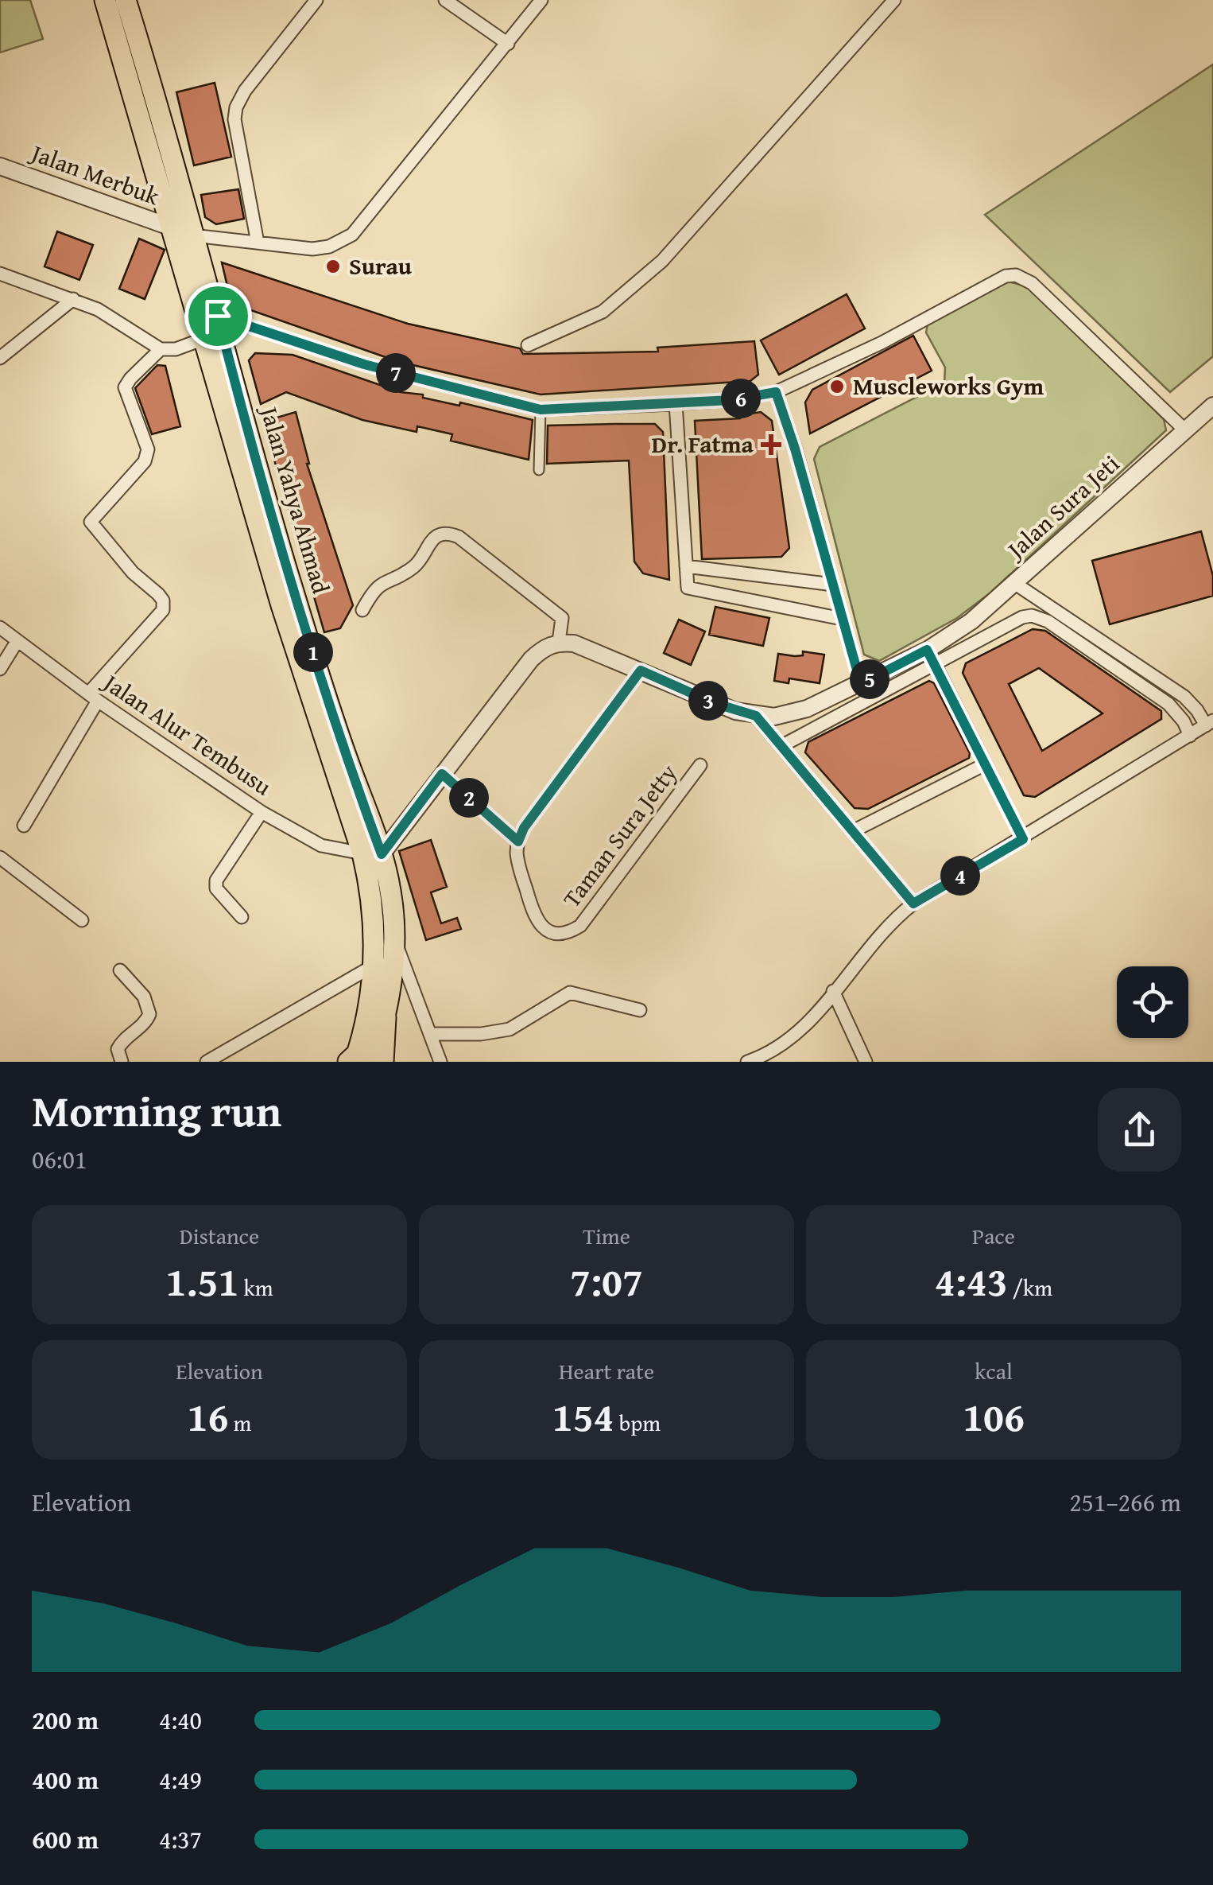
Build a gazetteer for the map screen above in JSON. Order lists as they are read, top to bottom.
{
  "streets": {
    "main road": ["Jalan Yahya Ahmad"],
    "street": [
      "Jalan Merbuk",
      "Jalan Sura Jeti",
      "Jalan Alur Tembusu",
      "Taman Sura Jetty"
    ]
  },
  "crossings": [
    ["Jalan Merbuk", "Jalan Yahya Ahmad"],
    ["Jalan Yahya Ahmad", "Jalan Alur Tembusu"]
  ],
  "places": {
    "other": ["Surau", "Muscleworks Gym"],
    "health": ["Dr. Fatma"]
  },
  "page": {
    "pins": [
      "7",
      "6",
      "1",
      "5",
      "3",
      "2",
      "4"
    ],
    "heading": ["Morning run", "06:01"],
    "stats": [
      ["Distance", "1.51 km"],
      ["Time", "7:07"],
      ["Pace", "4:43 /km"],
      ["Elevation", "16 m"],
      ["Heart rate", "154 bpm"],
      ["kcal", "106"]
    ],
    "chart": ["Elevation", "251–266 m"],
    "list": [
      {
        "name": "200 m",
        "note": "4:40"
      },
      {
        "name": "400 m",
        "note": "4:49"
      },
      {
        "name": "600 m",
        "note": "4:37"
      }
    ]
  }
}
